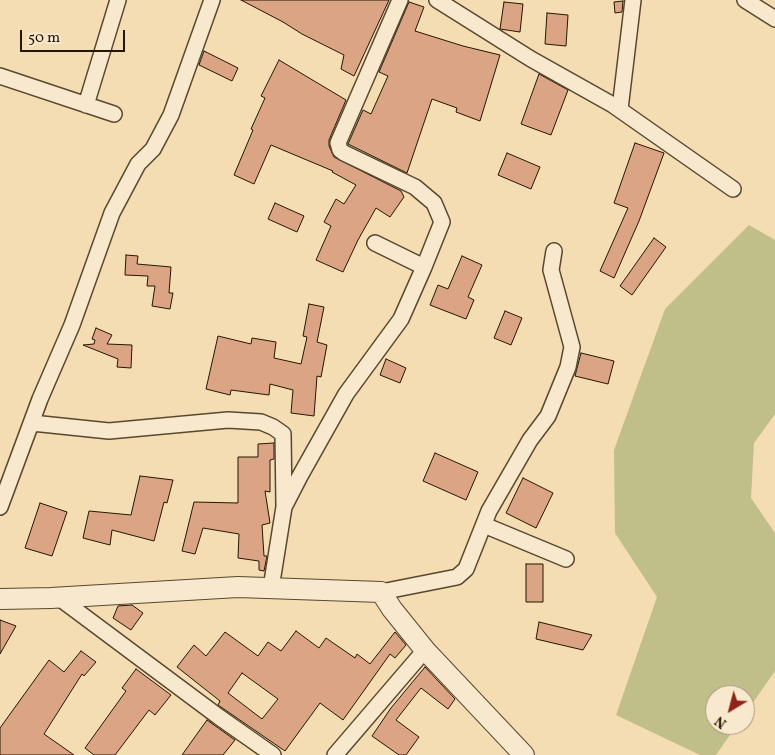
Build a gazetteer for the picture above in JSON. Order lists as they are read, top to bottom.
{
  "scale_bar": "50 m",
  "north": "bottom left"
}
